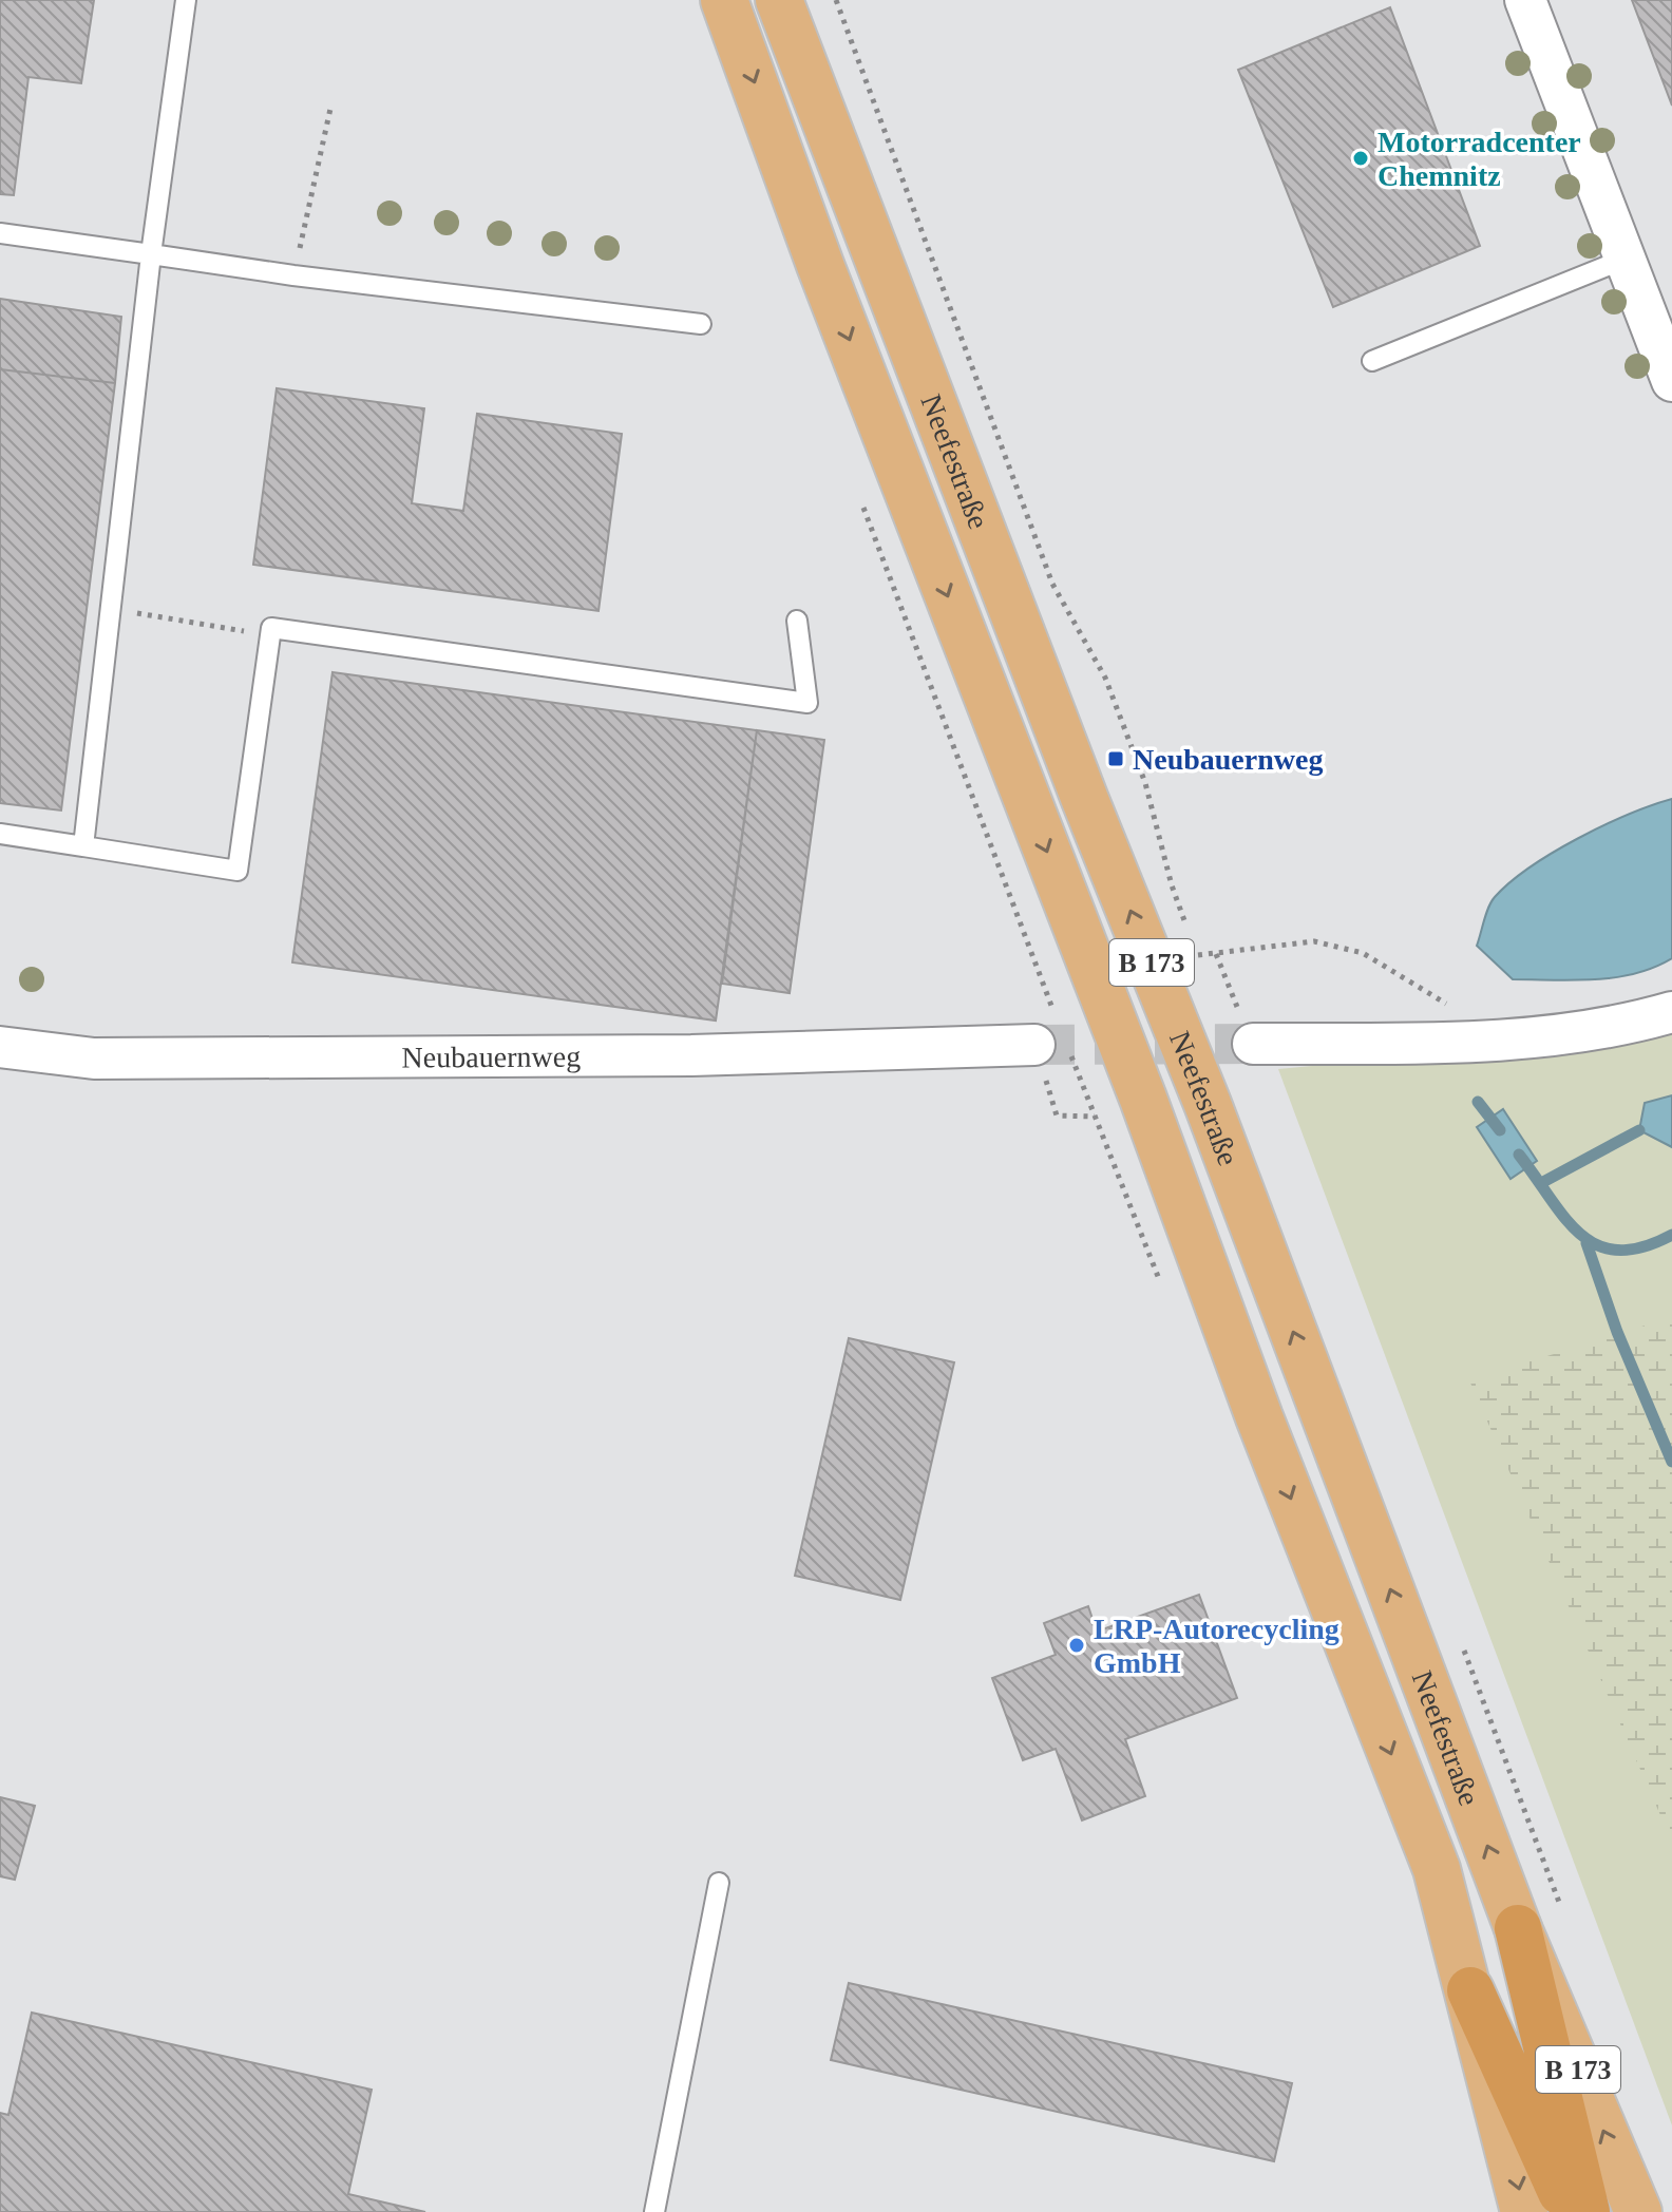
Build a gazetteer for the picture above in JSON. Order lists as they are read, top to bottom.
{
  "streets": {
    "highway": ["Neefestraße", "B 173"],
    "street": ["Neubauernweg"]
  },
  "crossings": [
    ["Neefestraße", "B 173"]
  ],
  "places": {
    "other": ["Motorradcenter Chemnitz", "LRP-Autorecycling GmbH"],
    "transit": ["Neubauernweg"]
  }
}
